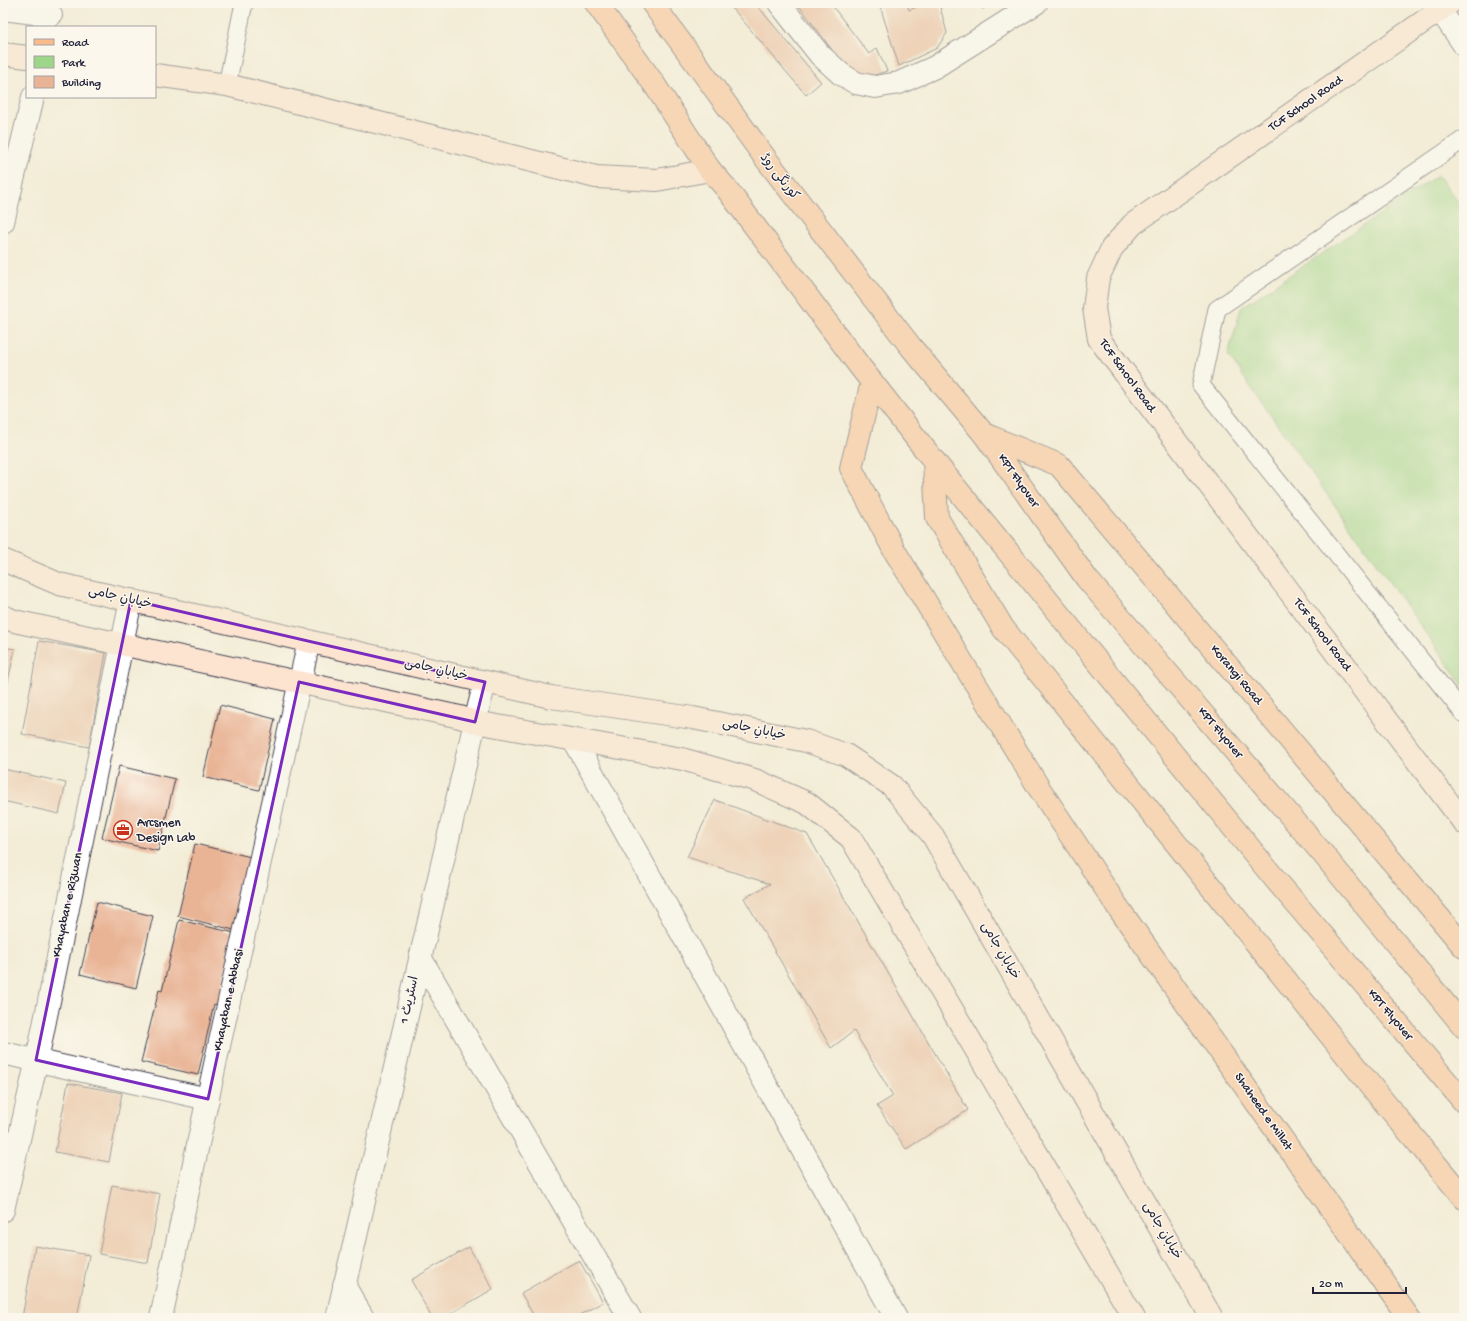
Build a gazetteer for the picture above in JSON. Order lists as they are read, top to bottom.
{
  "streets": {
    "main road": [
      "TCF School Road",
      "کورنگی روڈ",
      "KPT Flyover",
      "خیابانِ جامی",
      "Korangi Road",
      "Shaheed e Millat"
    ],
    "street": ["Khayaban e Rizwan", "Khayaban e Abbasi", "اسٹریٹ 1"]
  },
  "crossings": [
    ["کورنگی روڈ", "KPT Flyover"],
    ["کورنگی روڈ", "Korangi Road"],
    ["KPT Flyover", "Korangi Road"],
    ["KPT Flyover", "Shaheed e Millat"],
    ["خیابانِ جامی", "Khayaban e Rizwan"],
    ["خیابانِ جامی", "Khayaban e Abbasi"],
    ["خیابانِ جامی", "اسٹریٹ 1"]
  ],
  "places": {
    "office": ["Arcsmen Design Lab"]
  },
  "legend": ["Road", "Park", "Building"],
  "scale_bar": "20 m"
}
